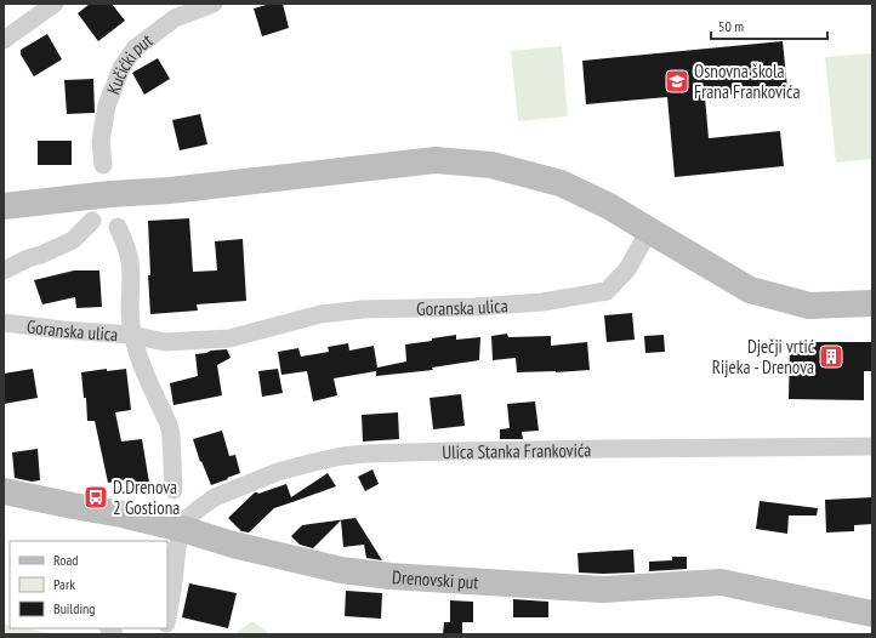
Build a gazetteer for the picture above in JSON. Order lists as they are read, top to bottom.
{
  "streets": {
    "street": [
      "Kučićki put",
      "Goranska ulica",
      "Ulica Stanka Frankovića",
      "Drenovski put"
    ]
  },
  "crossings": [
    ["Ulica Stanka Frankovića", "Drenovski put"]
  ],
  "places": {
    "school or university": ["Osnovna škola Frana Frankovića"],
    "building": ["Dječji vrtić Rijeka - Drenova"],
    "bus stop": ["D.Drenova 2 Gostiona"]
  },
  "legend": ["Road", "Park", "Building"],
  "scale_bar": "50 m"
}
